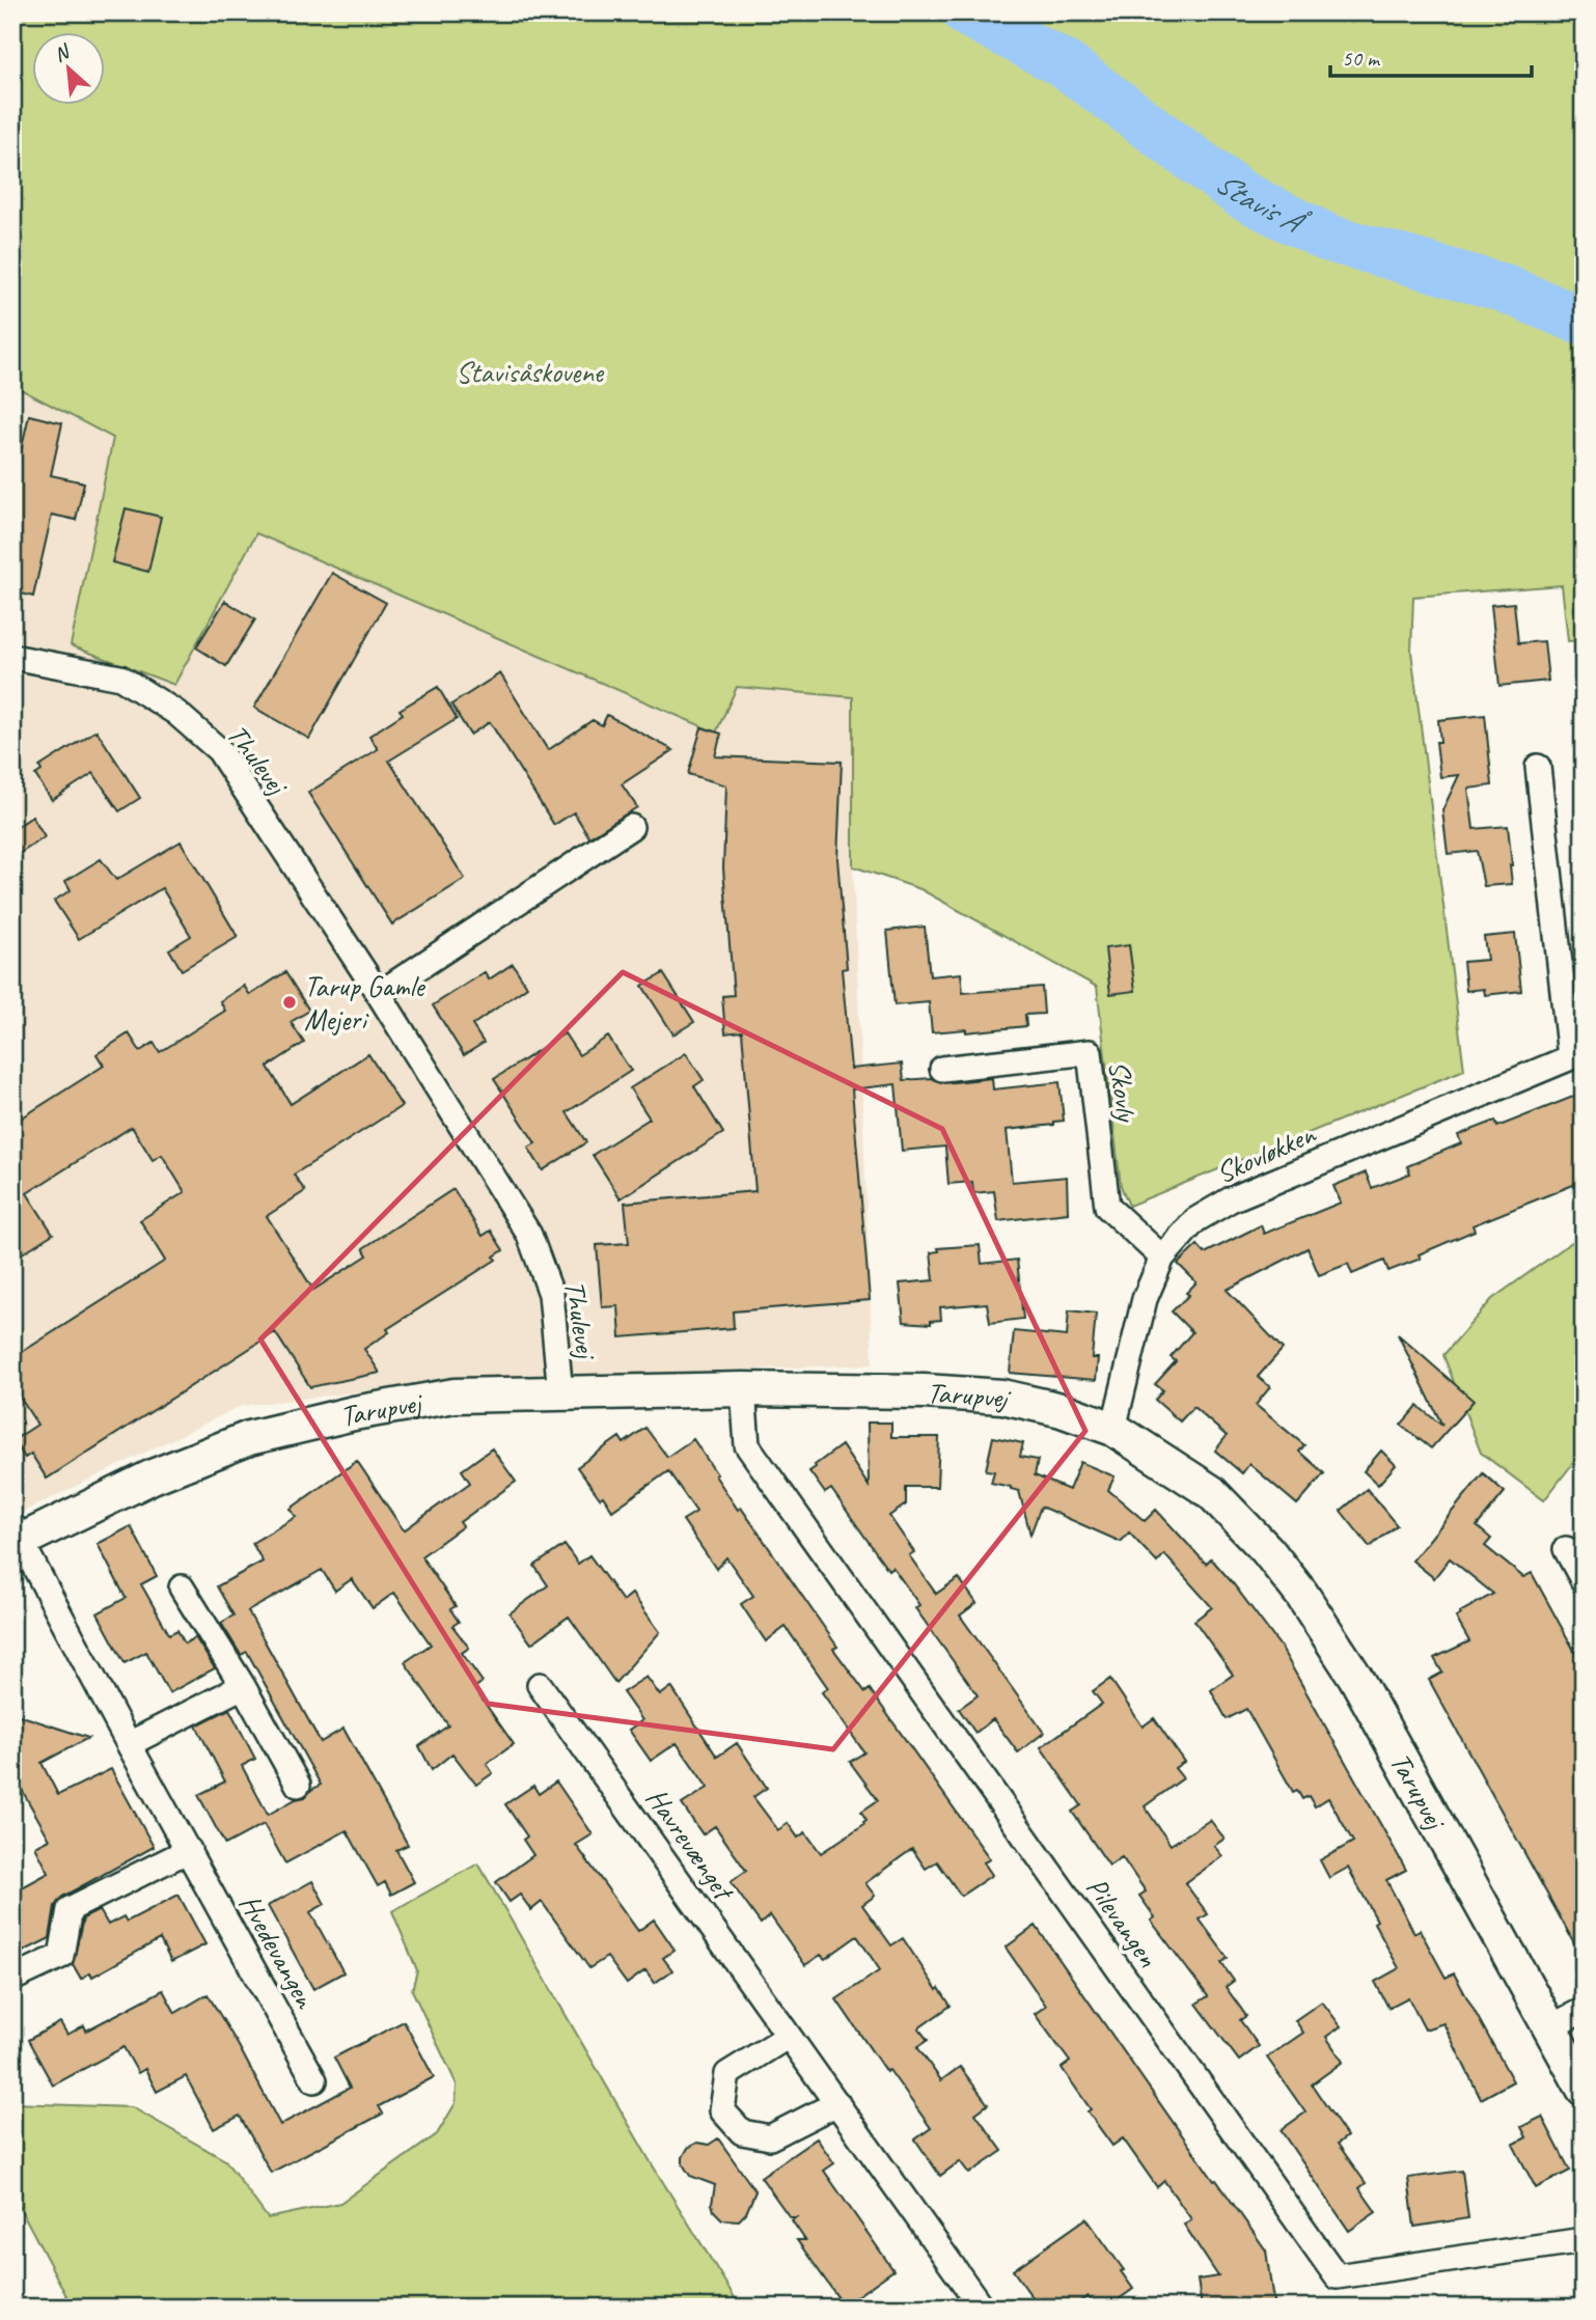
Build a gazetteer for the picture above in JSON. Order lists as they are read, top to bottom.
{
  "streets": {
    "street": [
      "Thulevej",
      "Skovly",
      "Skovløkken",
      "Tarupvej",
      "Havrevænget",
      "Pilevangen",
      "Hvedevangen"
    ]
  },
  "crossings": [
    ["Thulevej", "Tarupvej"],
    ["Skovly", "Skovløkken"],
    ["Skovløkken", "Tarupvej"],
    ["Tarupvej", "Pilevangen"],
    ["Tarupvej", "Hvedevangen"]
  ],
  "water": ["Stavis Å"],
  "parks": ["Stavisåskovene"],
  "places": ["Tarup Gamle Mejeri"],
  "scale_bar": "50 m",
  "north": "top left"
}
